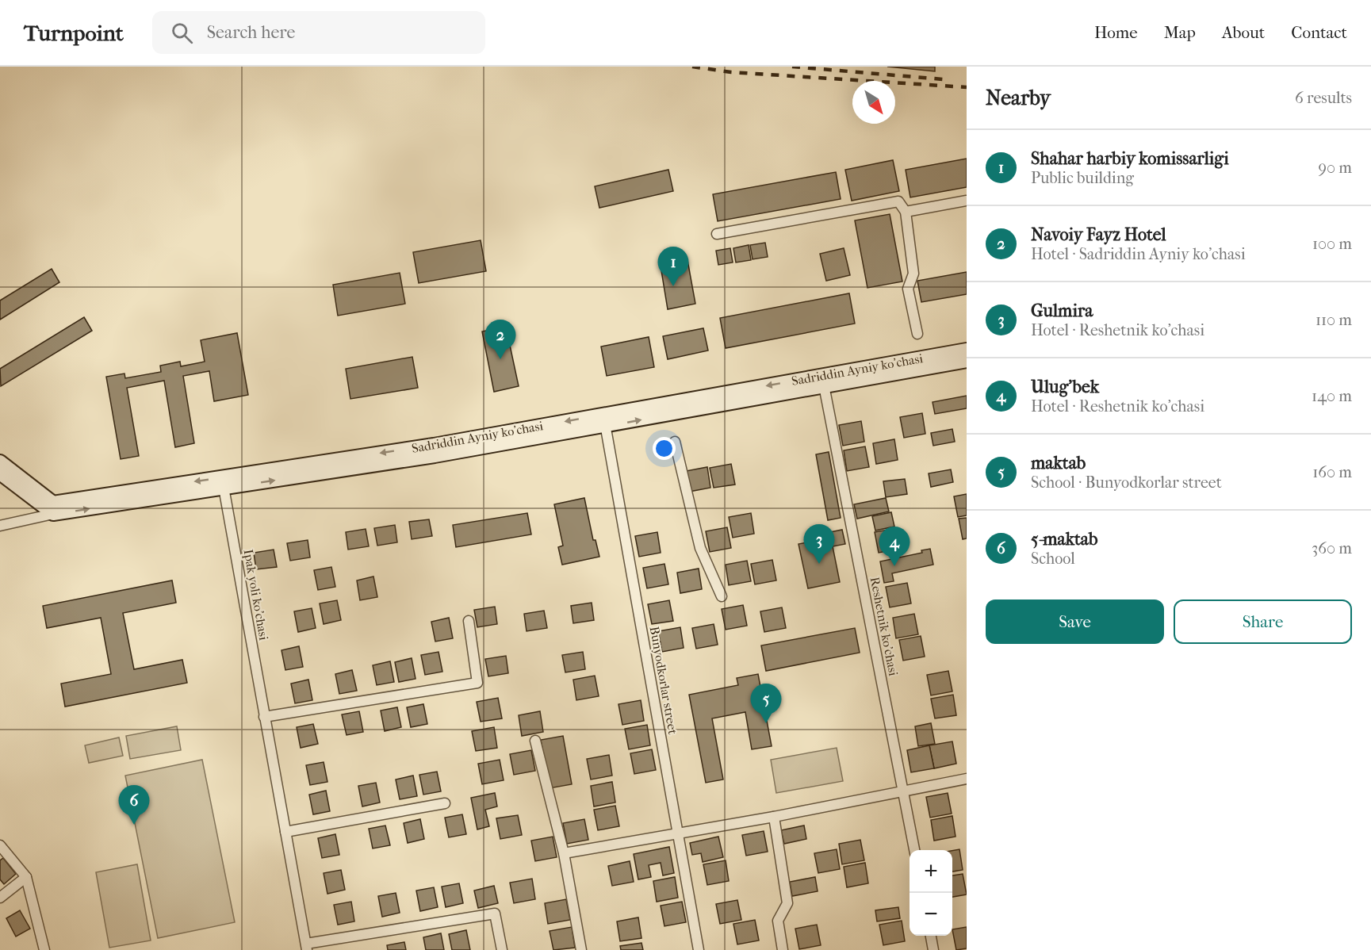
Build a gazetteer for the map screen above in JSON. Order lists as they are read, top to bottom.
{
  "streets": {
    "main road": ["Sadriddin Ayniy ko'chasi"],
    "street": ["Ipak yoli ko'chasi", "Reshetnik ko'chasi", "Bunyodkorlar street"]
  },
  "crossings": [
    ["Sadriddin Ayniy ko'chasi", "Ipak yoli ko'chasi"],
    ["Sadriddin Ayniy ko'chasi", "Reshetnik ko'chasi"],
    ["Sadriddin Ayniy ko'chasi", "Bunyodkorlar street"]
  ],
  "north": "bottom right",
  "page": {
    "header": "Turnpoint",
    "search": "Search here",
    "nav": [
      "Home",
      "Map",
      "About",
      "Contact"
    ],
    "heading": ["Nearby", "6 results"],
    "list": [
      {
        "mark": "1",
        "name": "Shahar harbiy komissarligi",
        "note": "Public building",
        "value": "90 m"
      },
      {
        "mark": "2",
        "name": "Navoiy Fayz Hotel",
        "note": "Hotel · Sadriddin Ayniy ko'chasi",
        "value": "100 m"
      },
      {
        "mark": "3",
        "name": "Gulmira",
        "note": "Hotel · Reshetnik ko'chasi",
        "value": "110 m"
      },
      {
        "mark": "4",
        "name": "Ulug'bek",
        "note": "Hotel · Reshetnik ko'chasi",
        "value": "140 m"
      },
      {
        "mark": "5",
        "name": "maktab",
        "note": "School · Bunyodkorlar street",
        "value": "160 m"
      },
      {
        "mark": "6",
        "name": "5-maktab",
        "note": "School",
        "value": "360 m"
      }
    ],
    "pins": [
      "1",
      "2",
      "3",
      "4",
      "5",
      "6"
    ],
    "buttons": ["Save", "Share"],
    "map_buttons": ["+", "−"]
  }
}
